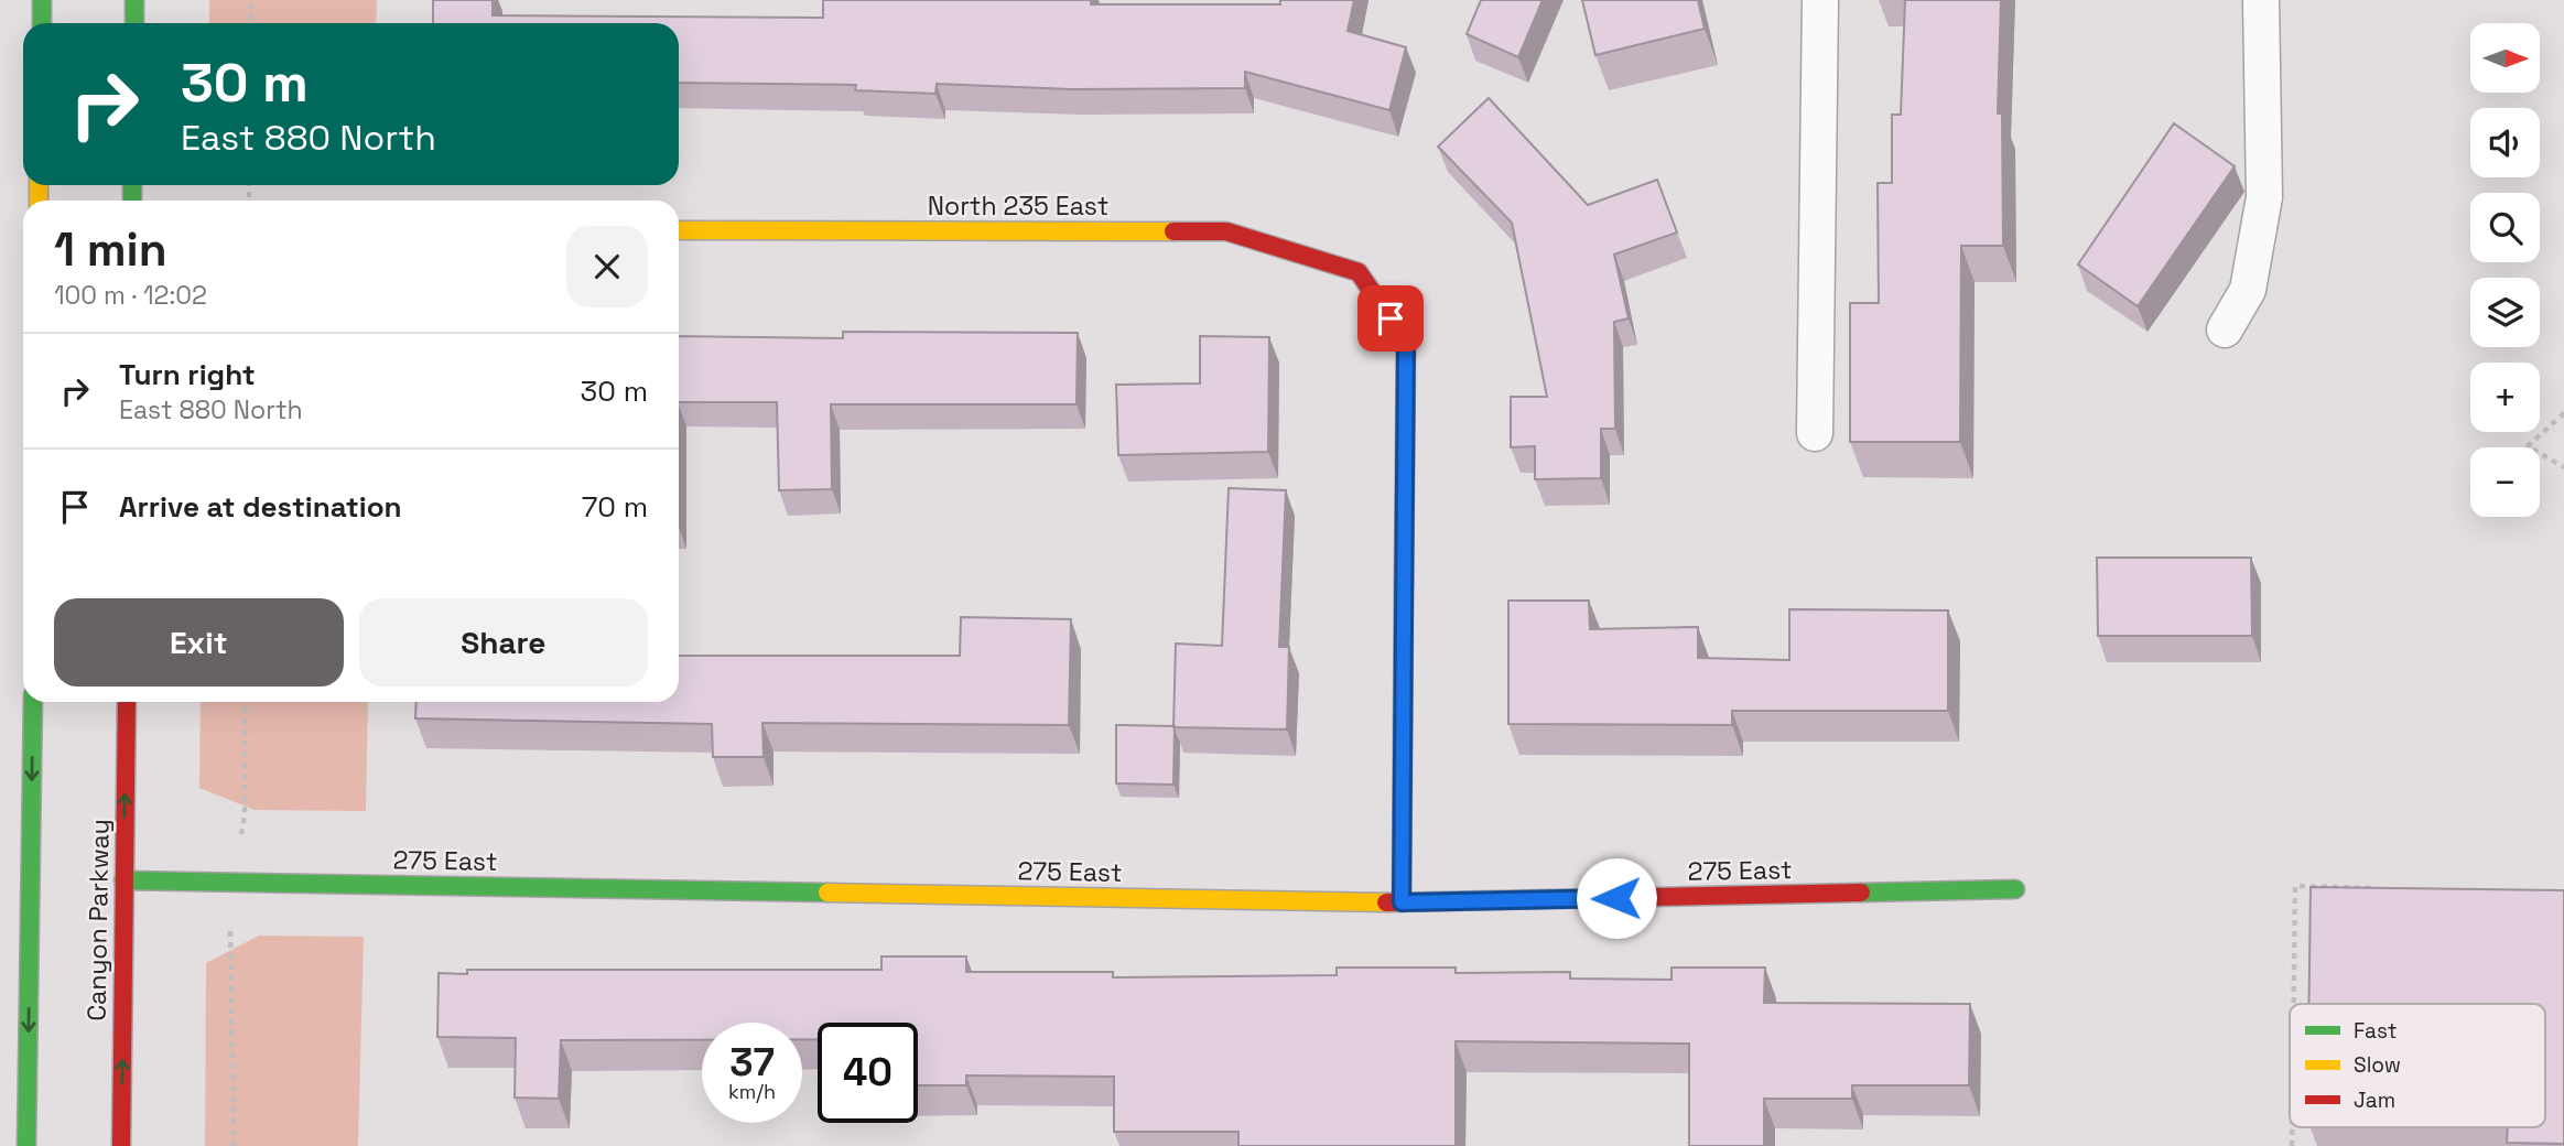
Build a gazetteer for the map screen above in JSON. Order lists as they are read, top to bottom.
{
  "streets": {
    "main road": ["North 235 East", "275 East", "Canyon Parkway"]
  },
  "crossings": [
    ["North 235 East", "275 East"],
    ["275 East", "Canyon Parkway"]
  ],
  "legend": ["Fast", "Slow", "Jam"],
  "north": "right",
  "page": {
    "map_buttons": ["+", "−"],
    "turn": ["30 m", "East 880 North"],
    "heading": ["1 min", "100 m · 12:02"],
    "list": [
      {
        "name": "Turn right",
        "note": "East 880 North",
        "value": "30 m"
      },
      {
        "name": "Arrive at destination",
        "value": "70 m"
      }
    ],
    "buttons": ["Exit", "Share"],
    "speed": "37 km/h",
    "limit": "40"
  }
}
